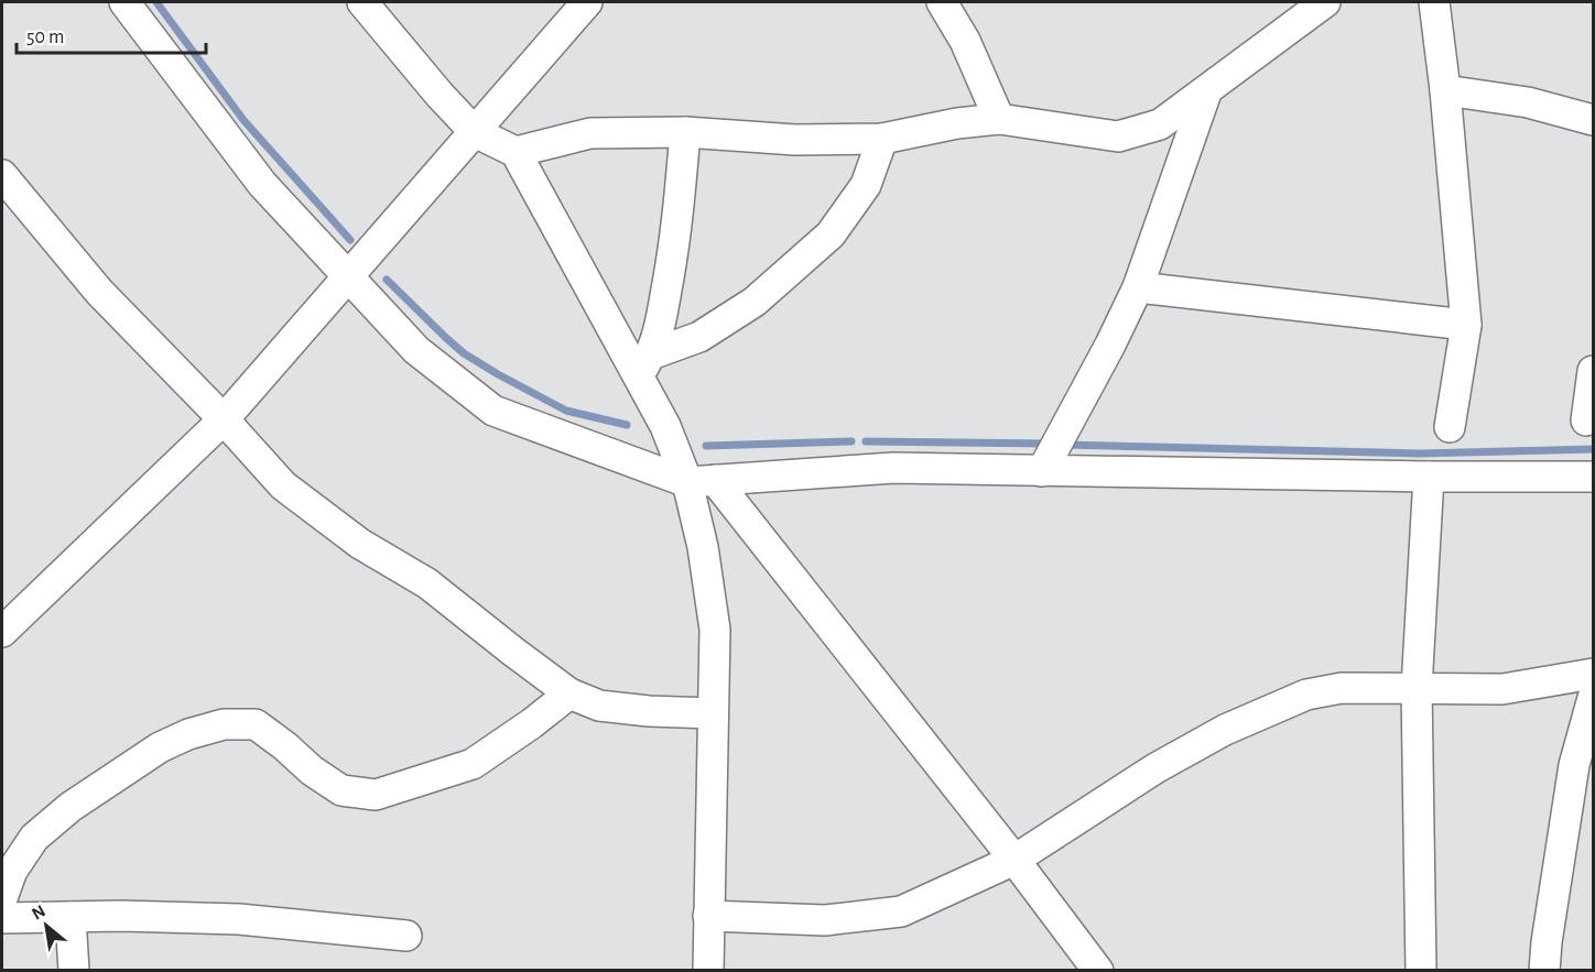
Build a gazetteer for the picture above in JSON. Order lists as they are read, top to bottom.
{
  "scale_bar": "50 m",
  "north": "top left"
}
